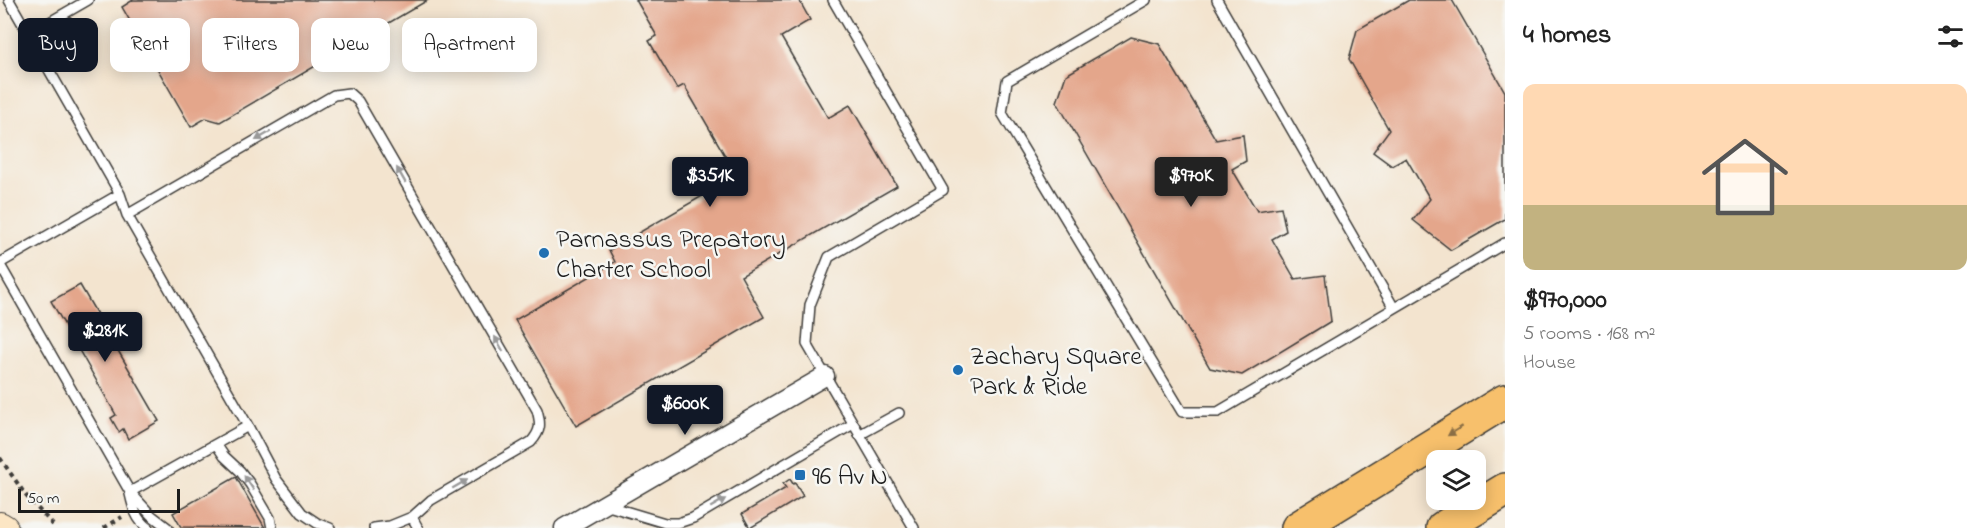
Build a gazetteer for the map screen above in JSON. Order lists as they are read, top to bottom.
{
  "places": {
    "other": ["Parnassus Prepatory Charter School", "Zachary Square Park & Ride"],
    "transit": ["96 Av N"]
  },
  "scale_bar": "50 m",
  "page": {
    "heading": "4 homes",
    "chip": [
      "Buy",
      "Rent",
      "Filters",
      "New",
      "Apartment"
    ],
    "list": [
      {
        "name": "$970,000",
        "note": "5 rooms · 168 m² · House"
      }
    ],
    "price": [
      "$351K",
      "$970K",
      "$281K",
      "$600K"
    ],
    "scale": "50 m"
  }
}
